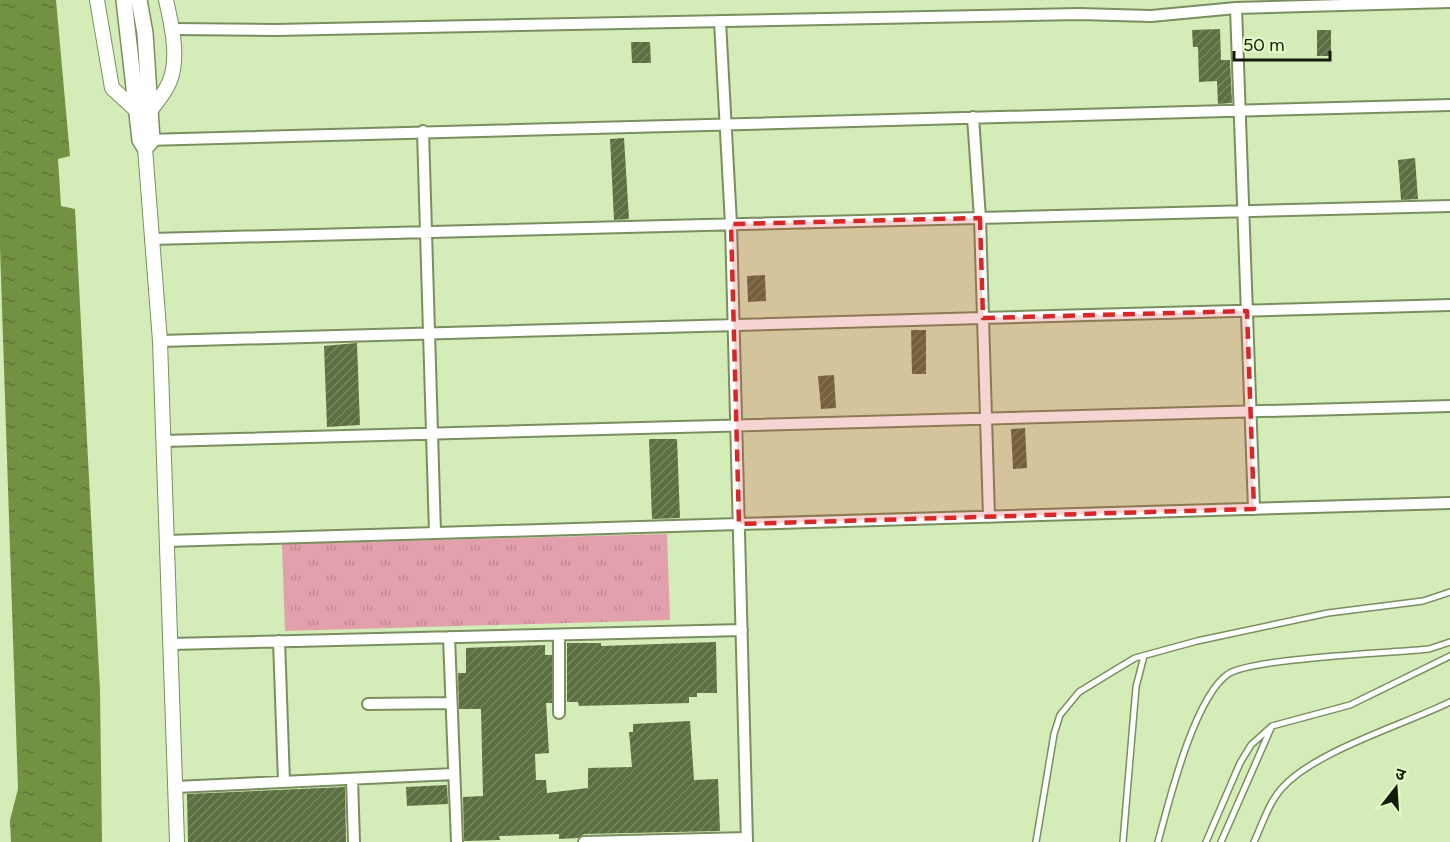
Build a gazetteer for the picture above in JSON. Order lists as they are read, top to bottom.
{
  "scale_bar": "50 m",
  "north": "top"
}
